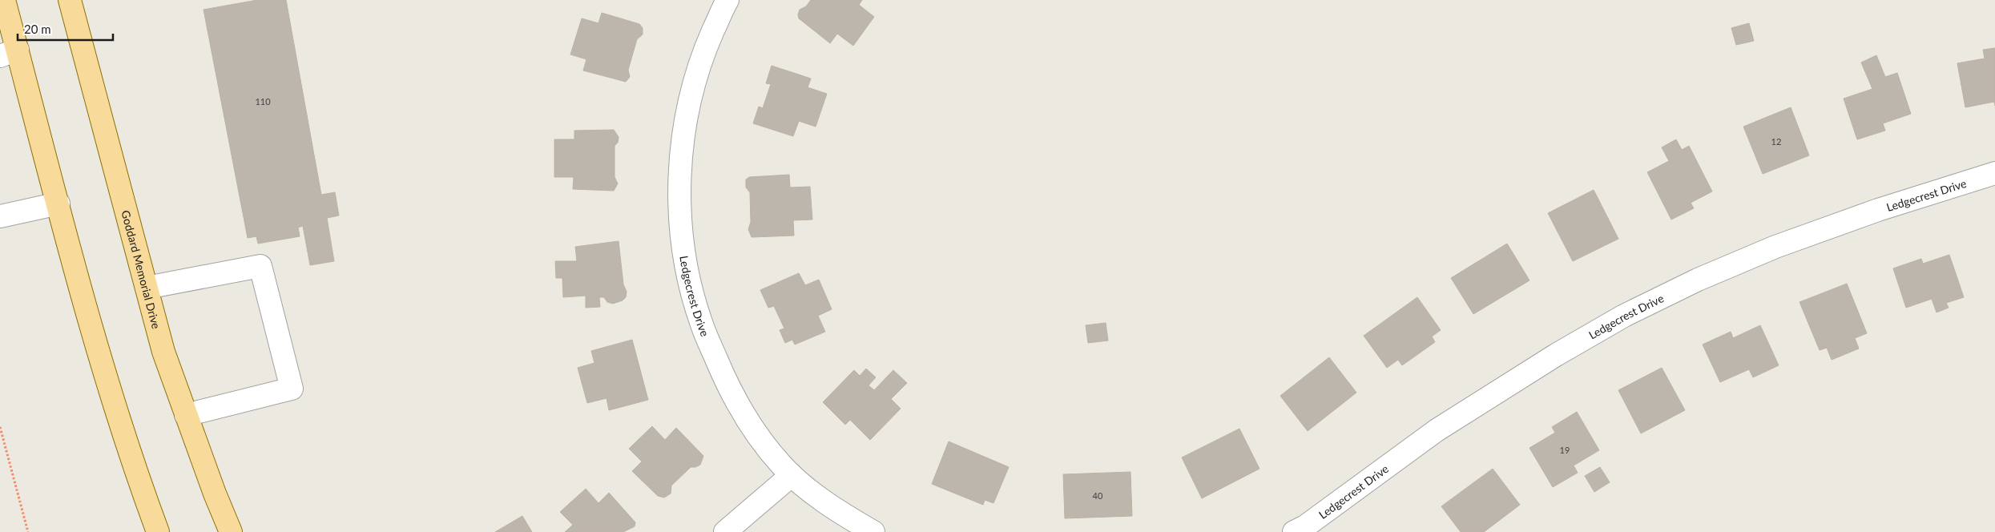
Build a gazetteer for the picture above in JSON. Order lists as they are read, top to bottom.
{
  "streets": {
    "main road": ["Goddard Memorial Drive"],
    "street": ["Ledgecrest Drive"]
  },
  "house_numbers": [
    "110",
    "12",
    "19",
    "40"
  ],
  "scale_bar": "20 m"
}
